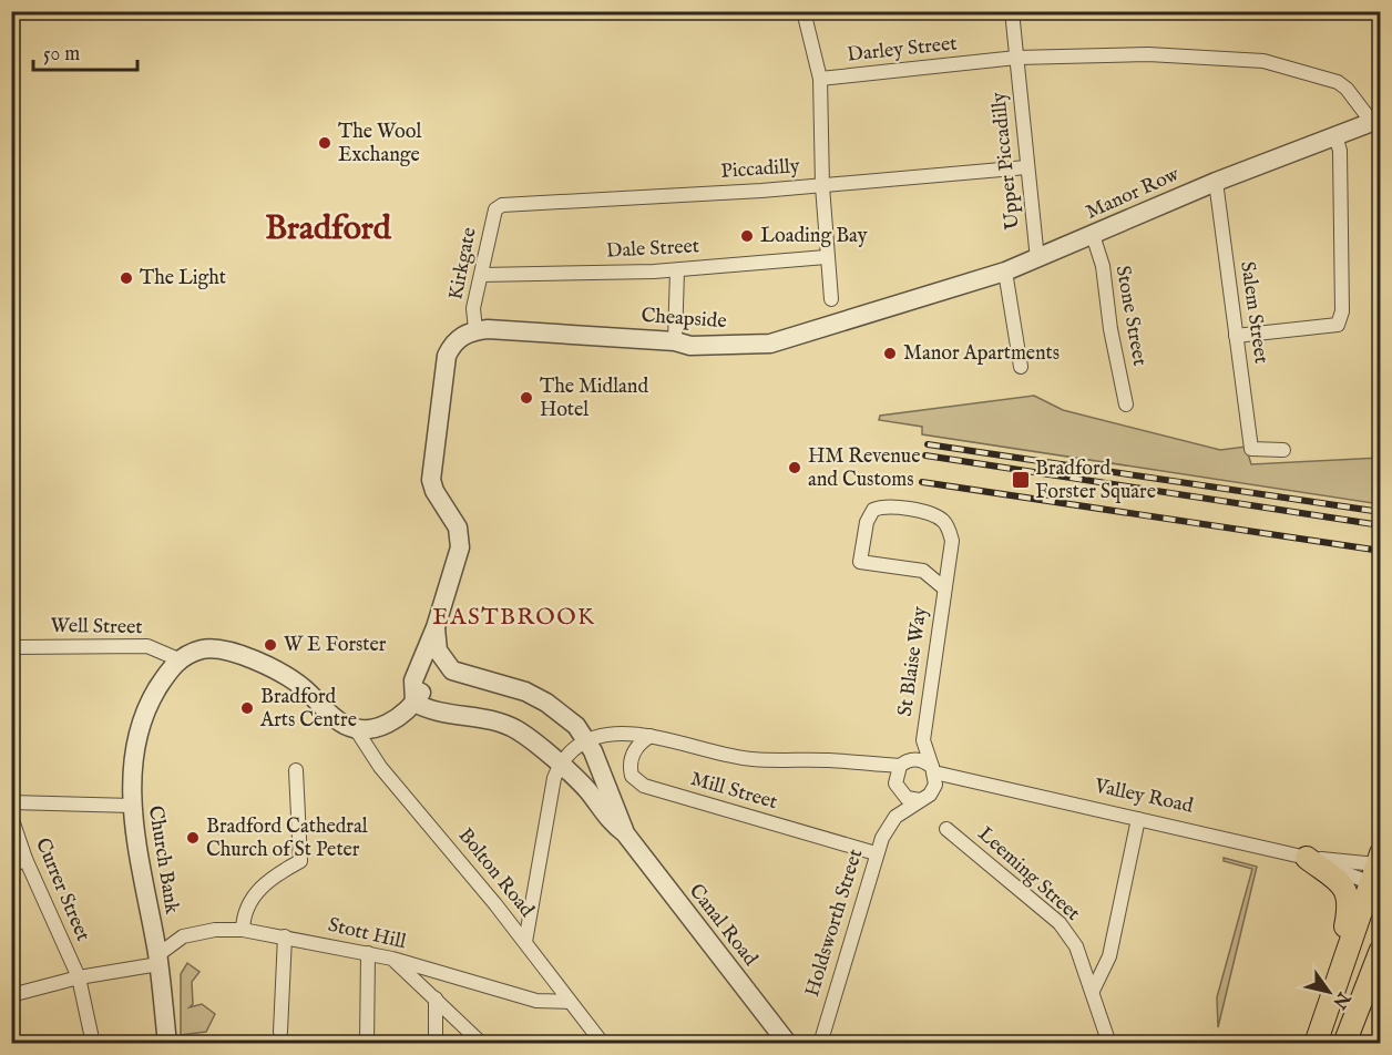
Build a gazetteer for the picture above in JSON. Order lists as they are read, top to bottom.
{
  "streets": {
    "street": [
      "Darley Street",
      "Upper Piccadilly",
      "Piccadilly",
      "Manor Row",
      "Dale Street",
      "Kirkgate",
      "Salem Street",
      "Stone Street",
      "Cheapside",
      "Well Street",
      "St Blaise Way",
      "Mill Street",
      "Valley Road",
      "Church Bank",
      "Bolton Road",
      "Leeming Street",
      "Currer Street",
      "Holdsworth Street",
      "Canal Road",
      "Stott Hill"
    ]
  },
  "crossings": [
    ["Darley Street", "Upper Piccadilly"],
    ["Darley Street", "Manor Row"],
    ["Upper Piccadilly", "Piccadilly"],
    ["Upper Piccadilly", "Manor Row"],
    ["Piccadilly", "Kirkgate"],
    ["Manor Row", "Salem Street"],
    ["Manor Row", "Stone Street"],
    ["Manor Row", "Cheapside"],
    ["Dale Street", "Kirkgate"],
    ["Kirkgate", "Cheapside"],
    ["Cheapside", "Canal Road"],
    ["Well Street", "Church Bank"],
    ["St Blaise Way", "Valley Road"],
    ["St Blaise Way", "Holdsworth Street"],
    ["Mill Street", "Holdsworth Street"],
    ["Valley Road", "Holdsworth Street"],
    ["Church Bank", "Stott Hill"],
    ["Bolton Road", "Stott Hill"]
  ],
  "districts": ["Bradford", "EASTBROOK"],
  "places": {
    "other": [
      "The Wool Exchange",
      "Loading Bay",
      "The Light",
      "Manor Apartments",
      "The Midland Hotel",
      "HM Revenue and Customs",
      "W E Forster",
      "Bradford Arts Centre",
      "Bradford Cathedral Church of St Peter"
    ],
    "transit": ["Bradford Forster Square"]
  },
  "scale_bar": "50 m",
  "north": "bottom right"
}
